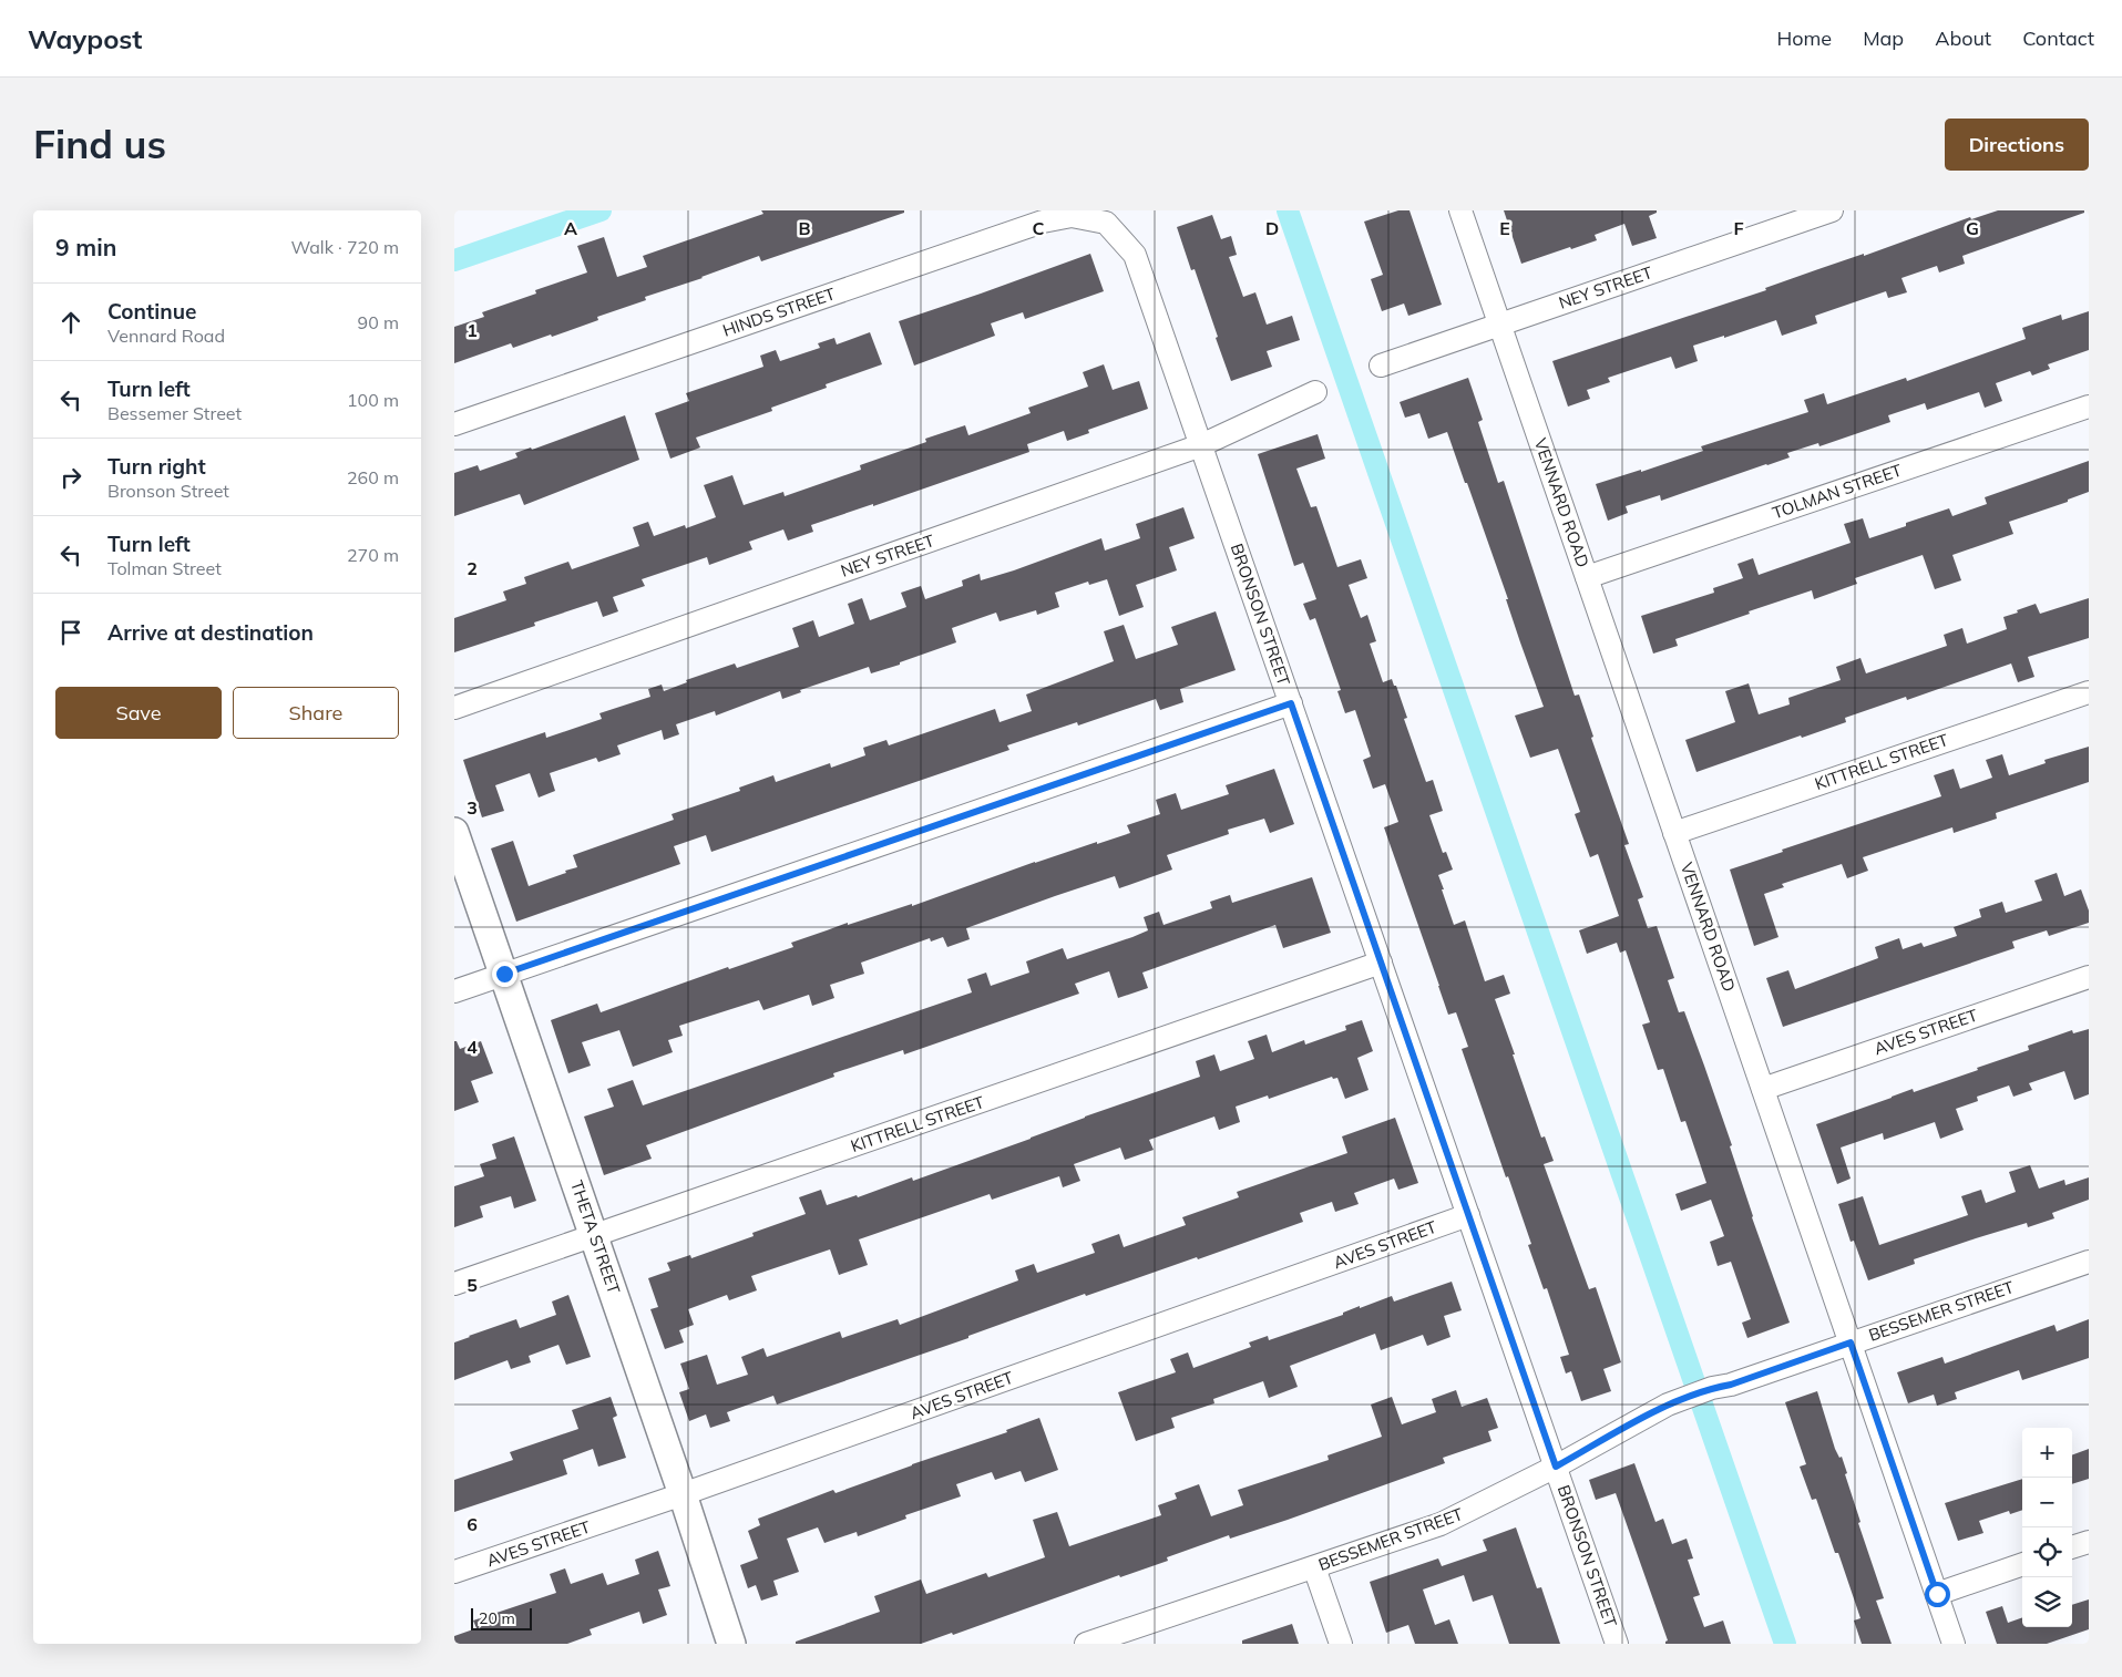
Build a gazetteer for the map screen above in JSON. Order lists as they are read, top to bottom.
{
  "streets": {
    "street": [
      "NEY STREET",
      "HINDS STREET",
      "TOLMAN STREET",
      "VENNARD ROAD",
      "BRONSON STREET",
      "KITTRELL STREET",
      "AVES STREET",
      "THETA STREET",
      "BESSEMER STREET"
    ]
  },
  "crossings": [
    ["NEY STREET", "VENNARD ROAD"],
    ["NEY STREET", "BRONSON STREET"],
    ["HINDS STREET", "BRONSON STREET"],
    ["TOLMAN STREET", "VENNARD ROAD"],
    ["VENNARD ROAD", "KITTRELL STREET"],
    ["VENNARD ROAD", "AVES STREET"],
    ["VENNARD ROAD", "BESSEMER STREET"],
    ["BRONSON STREET", "KITTRELL STREET"],
    ["BRONSON STREET", "AVES STREET"],
    ["BRONSON STREET", "BESSEMER STREET"],
    ["KITTRELL STREET", "THETA STREET"],
    ["AVES STREET", "THETA STREET"]
  ],
  "scale_bar": "20 m",
  "page": {
    "header": "Waypost",
    "nav": [
      "Home",
      "Map",
      "About",
      "Contact"
    ],
    "buttons": [
      "Directions",
      ["Save", "Share"]
    ],
    "title": "Find us",
    "heading": ["9 min", "Walk · 720 m"],
    "list": [
      ["Continue", "Vennard Road", "90 m"],
      ["Turn left", "Bessemer Street", "100 m"],
      ["Turn right", "Bronson Street", "260 m"],
      ["Turn left", "Tolman Street", "270 m"],
      "Arrive at destination"
    ],
    "map_buttons": ["+", "−"],
    "scale": "20 m"
  },
  "grid": {
    "columns": [
      "A",
      "B",
      "C",
      "D",
      "E",
      "F",
      "G"
    ],
    "rows": [
      "1",
      "2",
      "3",
      "4",
      "5",
      "6"
    ]
  }
}
